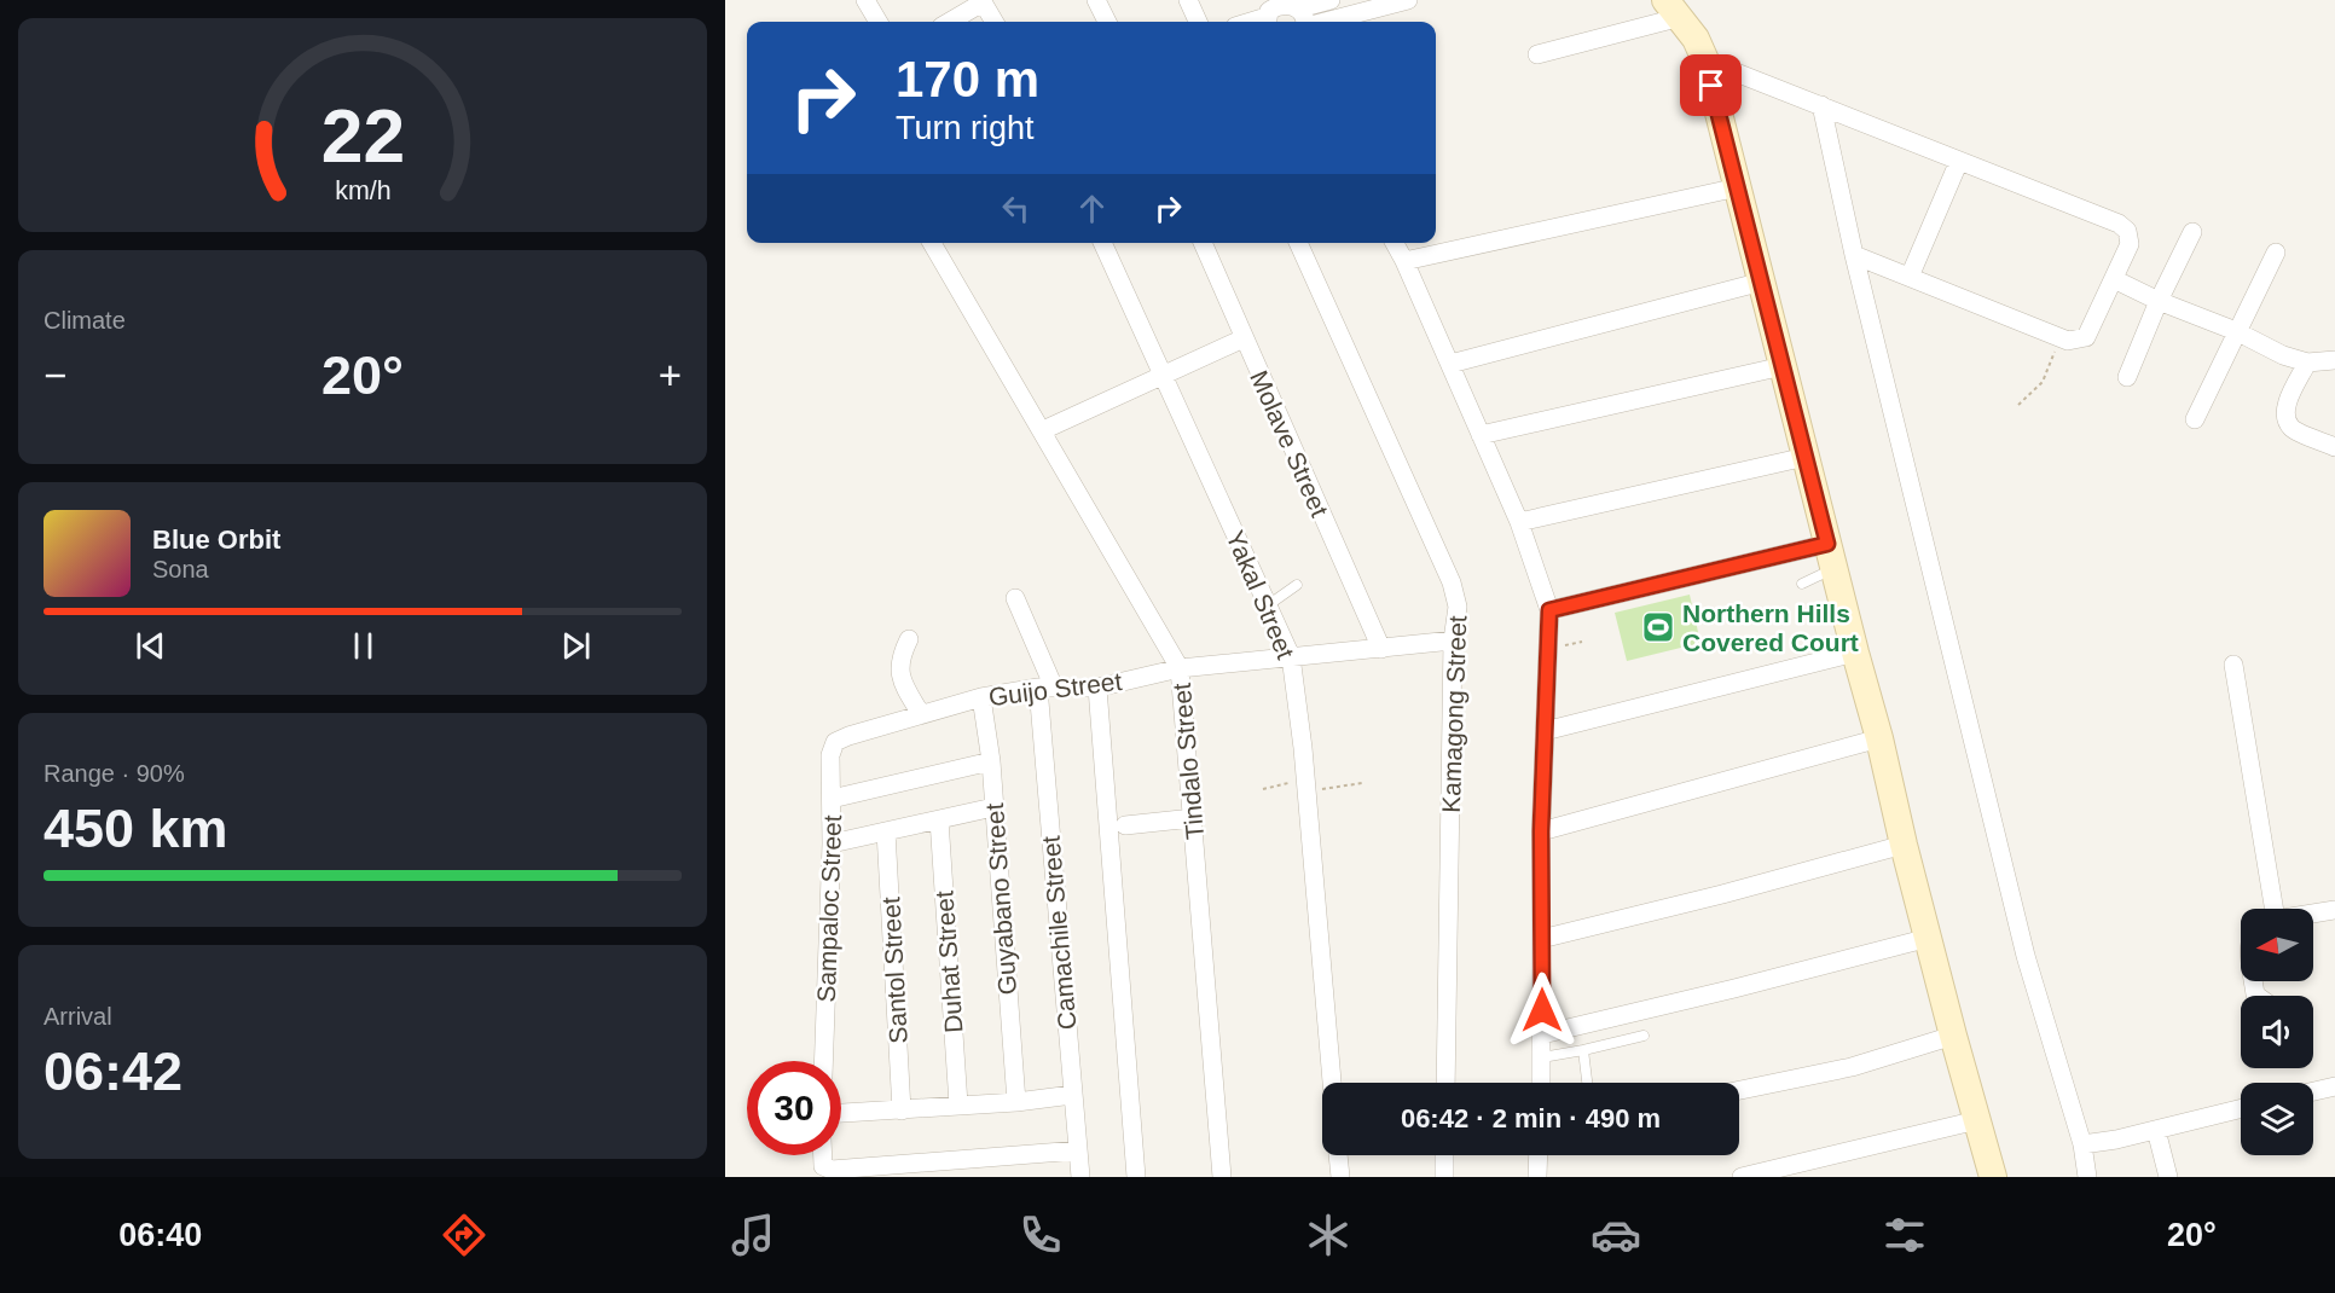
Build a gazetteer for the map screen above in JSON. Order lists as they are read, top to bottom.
{
  "streets": {
    "street": [
      "Molave Street",
      "Yakal Street",
      "Guijo Street",
      "Kamagong Street",
      "Tindalo Street",
      "Guyabano Street",
      "Sampaloc Street",
      "Camachile Street",
      "Duhat Street",
      "Santol Street"
    ]
  },
  "crossings": [
    ["Molave Street", "Guijo Street"],
    ["Yakal Street", "Guijo Street"],
    ["Guijo Street", "Kamagong Street"],
    ["Guijo Street", "Tindalo Street"],
    ["Guijo Street", "Guyabano Street"],
    ["Guijo Street", "Sampaloc Street"],
    ["Guijo Street", "Camachile Street"]
  ],
  "places": {
    "sports": ["Northern Hills Covered Court"]
  },
  "north": "left",
  "page": {
    "turn": ["170 m", "Turn right"],
    "tile": [
      "Climate",
      ["Range · 90%", "450 km"],
      ["Arrival", "06:42"]
    ],
    "heat": ["−", "20°", "+"],
    "song": ["Blue Orbit", "Sona"],
    "limit": "30",
    "trip": "06:42 · 2 min · 490 m",
    "tabs": ["06:40", "20°"],
    "gauge": ["22", "km/h"]
  }
}
